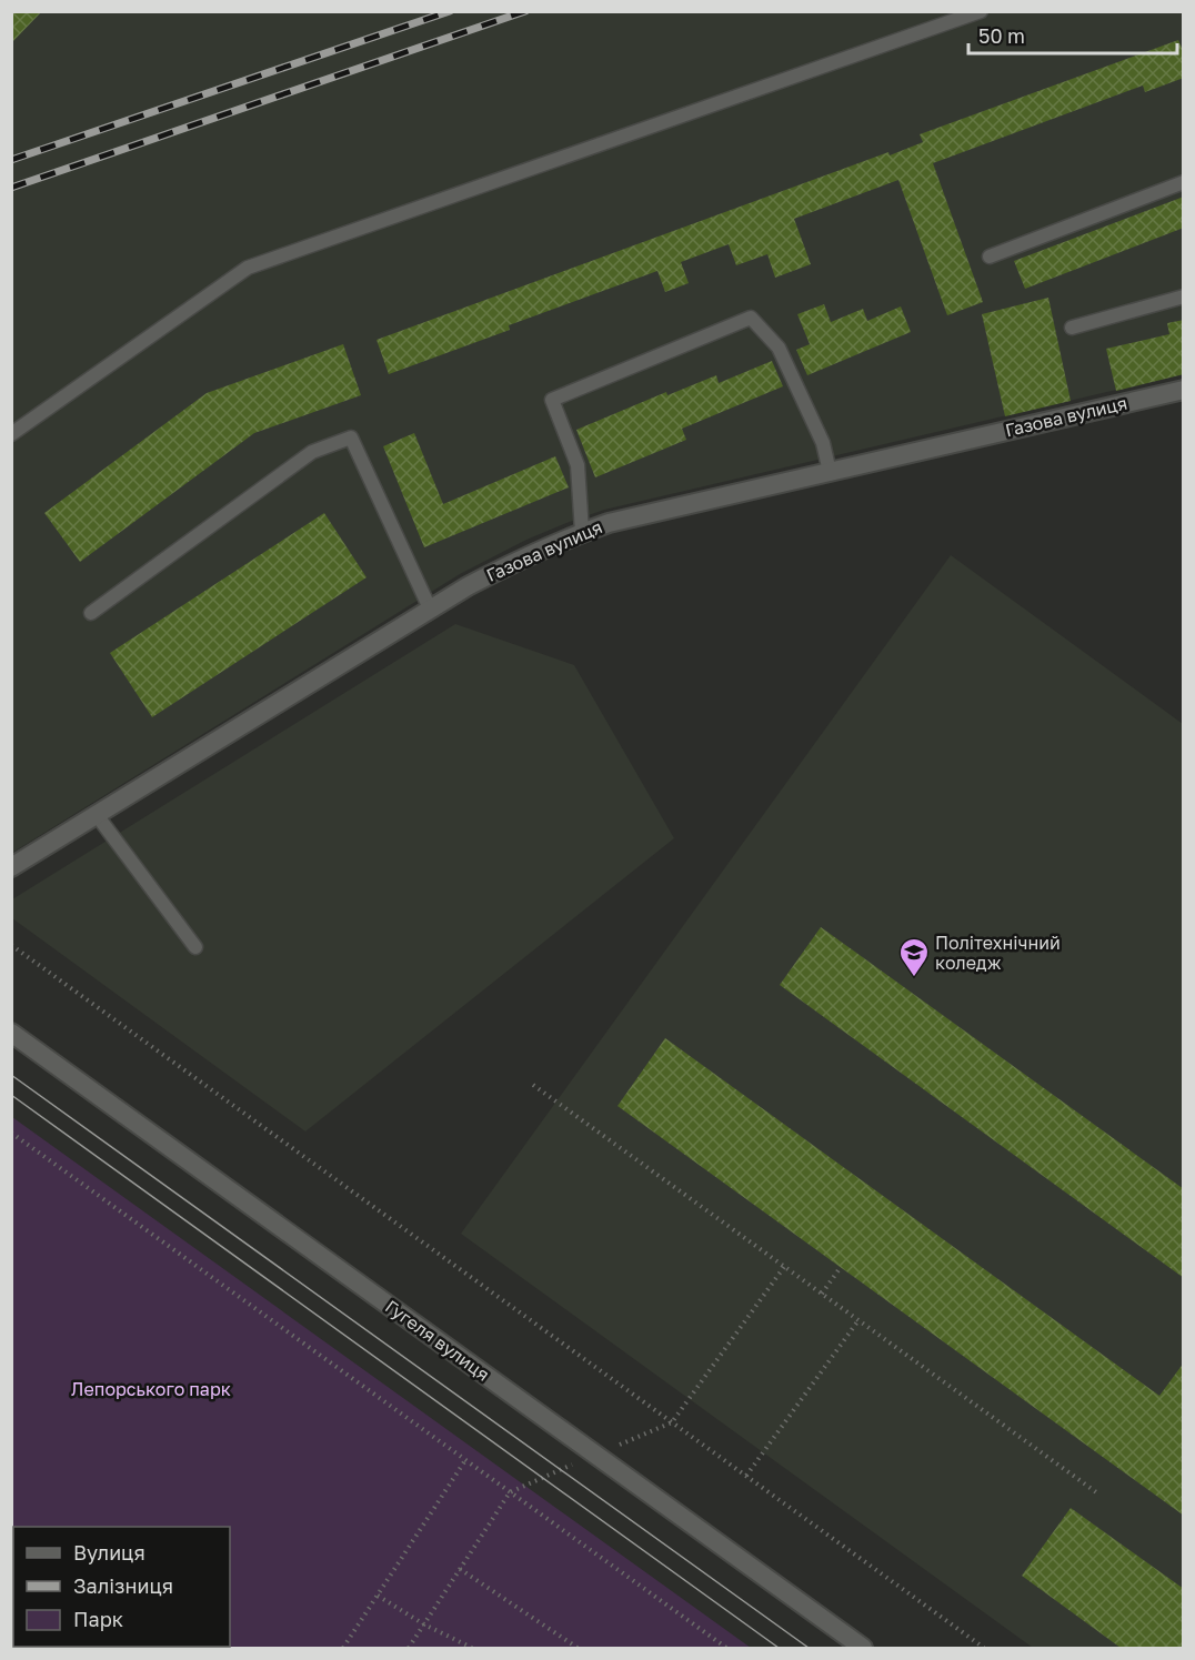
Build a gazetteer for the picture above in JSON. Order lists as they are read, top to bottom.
{
  "streets": {
    "street": ["Газова вулиця", "Гугеля вулиця"]
  },
  "parks": ["Лепорського парк"],
  "places": {
    "school or university": ["Політехнічний коледж"]
  },
  "legend": ["Вулиця", "Залізниця", "Парк"],
  "scale_bar": "50 m"
}
